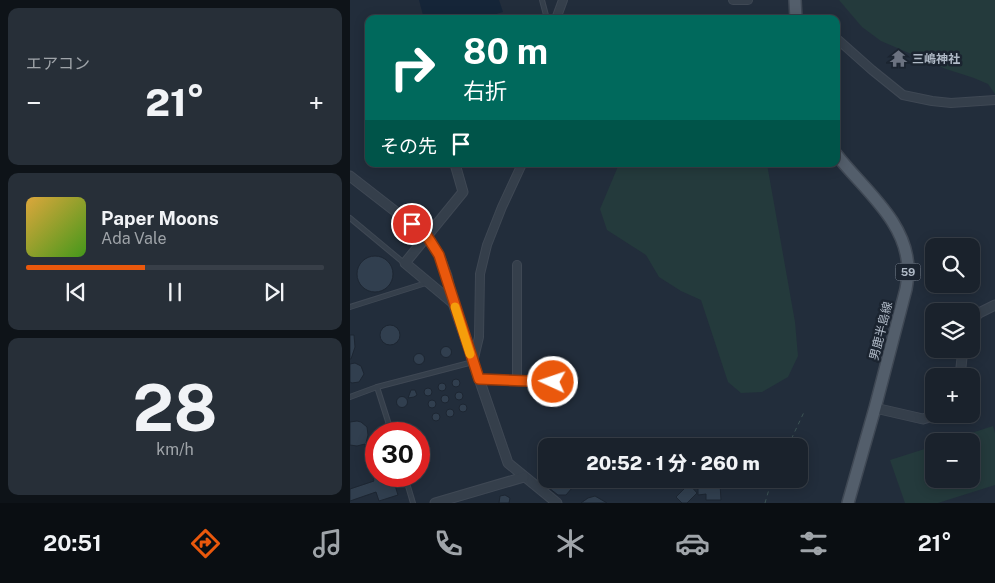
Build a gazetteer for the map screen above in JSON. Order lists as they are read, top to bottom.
{
  "streets": {
    "main road": ["59", "男鹿半島線"]
  },
  "places": {
    "temple": ["三嶋神社"]
  },
  "page": {
    "tile": [
      "エアコン",
      ["28", "km/h"]
    ],
    "turn": ["80 m", "右折"],
    "heat": ["−", "21°", "+"],
    "then": "その先",
    "song": ["Paper Moons", "Ada Vale"],
    "map_buttons": ["+", "−"],
    "limit": "30",
    "trip": "20:52 · 1 分 · 260 m",
    "tabs": ["20:51", "21°"]
  }
}
